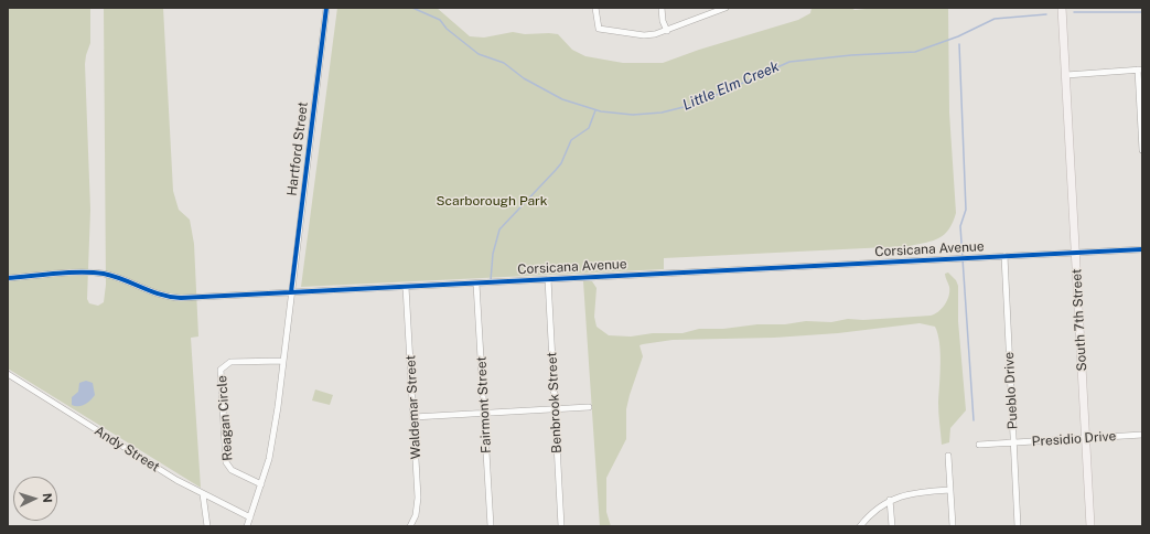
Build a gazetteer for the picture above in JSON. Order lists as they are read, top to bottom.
{
  "streets": {
    "main road": ["South 7th Street"],
    "street": [
      "Hartford Street",
      "Corsicana Avenue",
      "Pueblo Drive",
      "Benbrook Street",
      "Fairmont Street",
      "Waldemar Street",
      "Reagan Circle",
      "Presidio Drive",
      "Andy Street"
    ]
  },
  "crossings": [
    ["Hartford Street", "Corsicana Avenue"],
    ["Hartford Street", "Reagan Circle"],
    ["Hartford Street", "Andy Street"],
    ["Corsicana Avenue", "South 7th Street"],
    ["Corsicana Avenue", "Pueblo Drive"],
    ["Corsicana Avenue", "Benbrook Street"],
    ["Corsicana Avenue", "Fairmont Street"],
    ["Corsicana Avenue", "Waldemar Street"],
    ["South 7th Street", "Presidio Drive"],
    ["Pueblo Drive", "Presidio Drive"]
  ],
  "water": ["Little Elm Creek"],
  "parks": ["Scarborough Park"],
  "north": "right"
}
